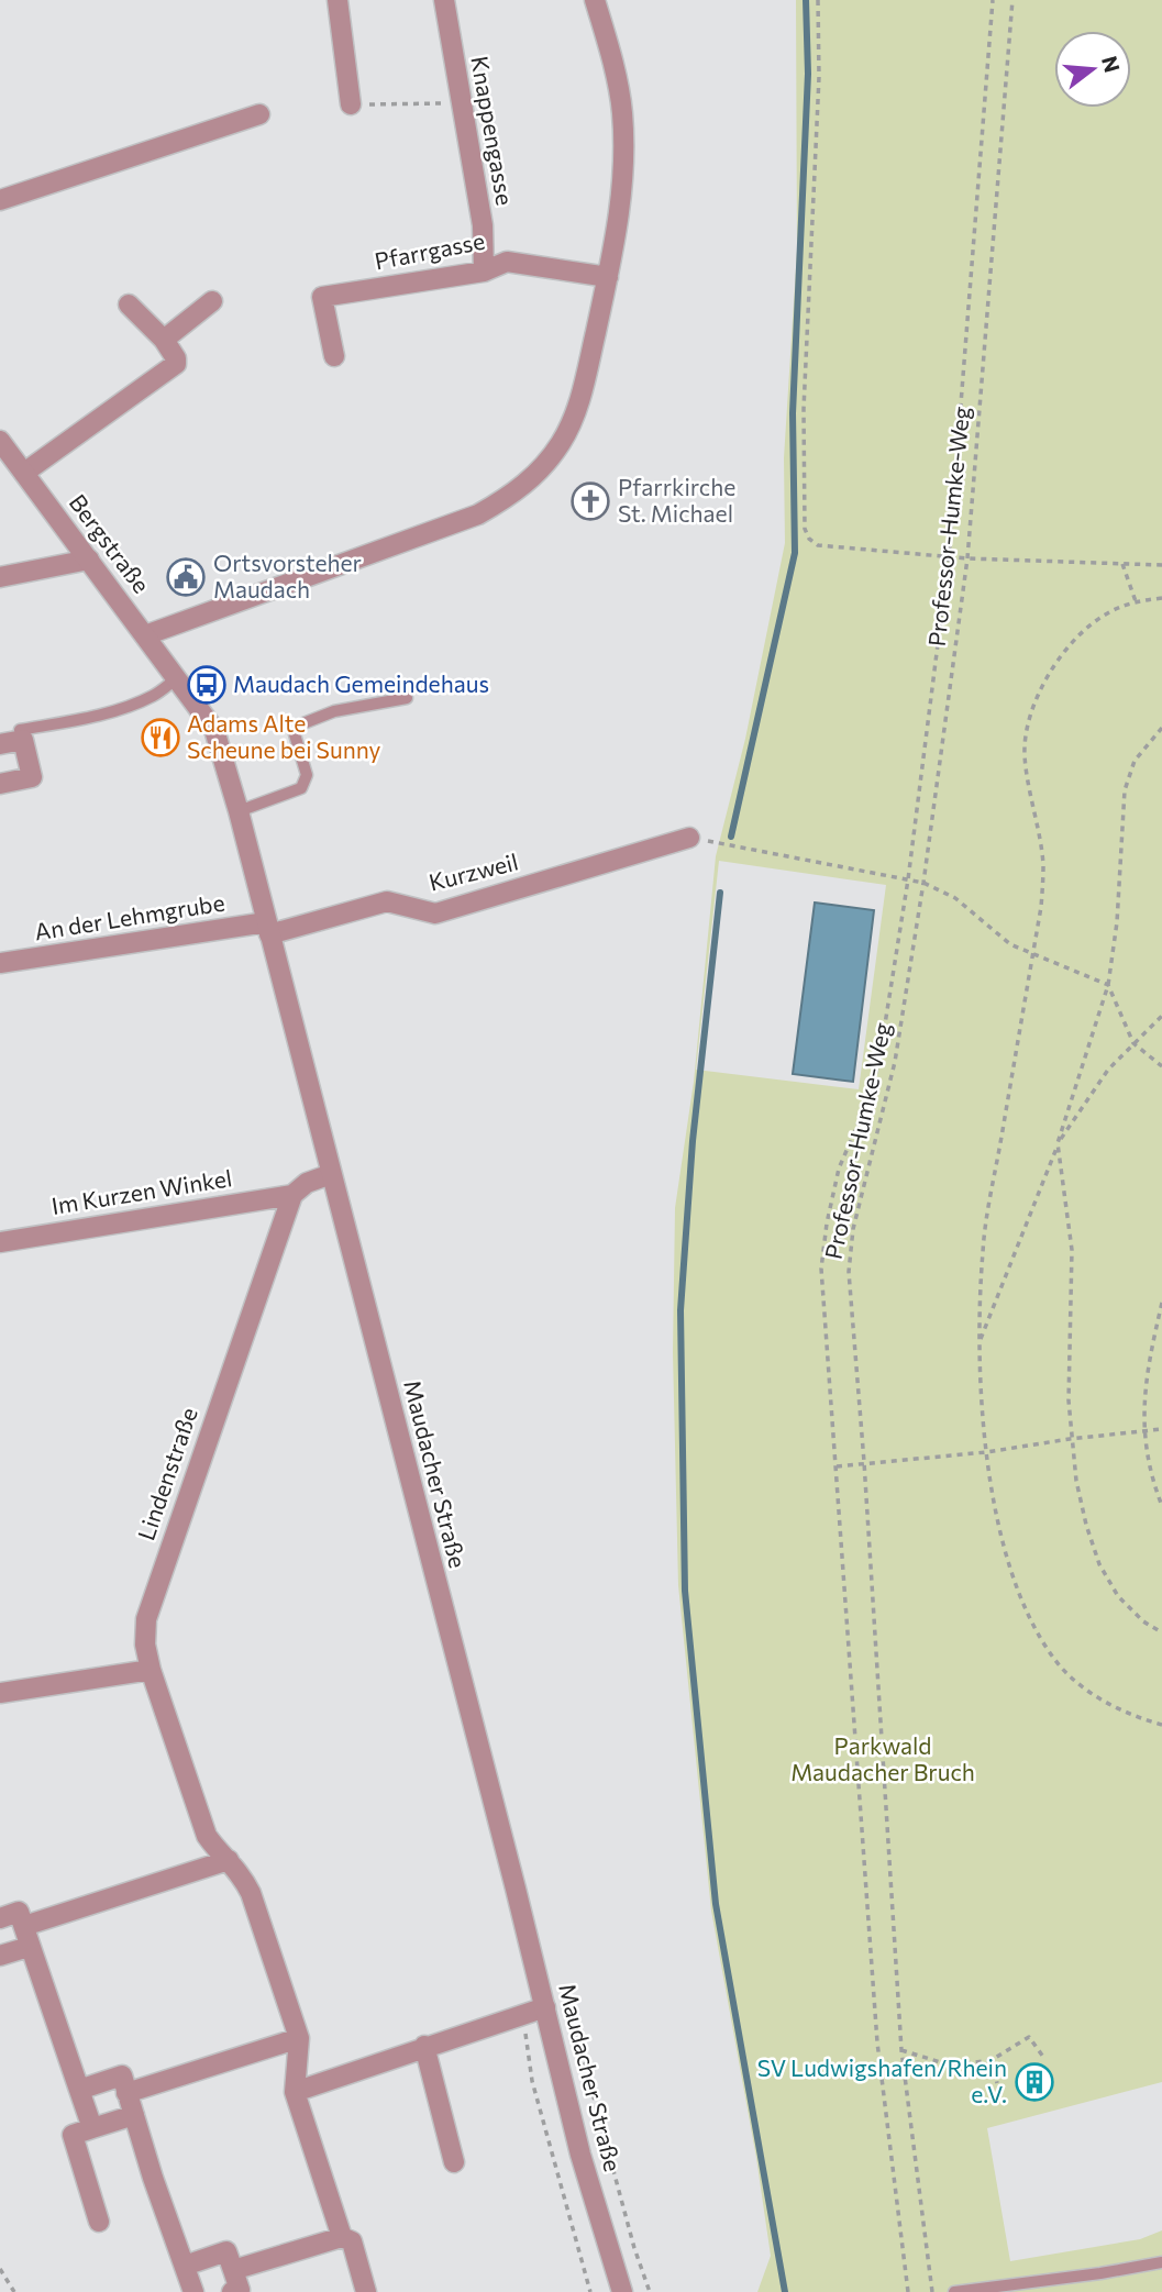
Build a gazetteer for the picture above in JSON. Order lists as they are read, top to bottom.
{
  "streets": {
    "street": [
      "Knappengasse",
      "Pfarrgasse",
      "Bergstraße",
      "Kurzweil",
      "An der Lehmgrube",
      "Im Kurzen Winkel",
      "Lindenstraße",
      "Maudacher Straße"
    ],
    "path": ["Professor-Humke-Weg"]
  },
  "crossings": [
    ["Knappengasse", "Pfarrgasse"],
    ["Bergstraße", "Maudacher Straße"],
    ["Kurzweil", "An der Lehmgrube"],
    ["Kurzweil", "Maudacher Straße"],
    ["An der Lehmgrube", "Maudacher Straße"],
    ["Im Kurzen Winkel", "Lindenstraße"]
  ],
  "parks": ["Parkwald Maudacher Bruch"],
  "places": {
    "church": ["Pfarrkirche St. Michael"],
    "public building": ["Ortsvorsteher Maudach"],
    "bus stop": ["Maudach Gemeindehaus"],
    "restaurant": ["Adams Alte Scheune bei Sunny"],
    "building": ["SV Ludwigshafen/Rhein e.V."]
  },
  "north": "right"
}
